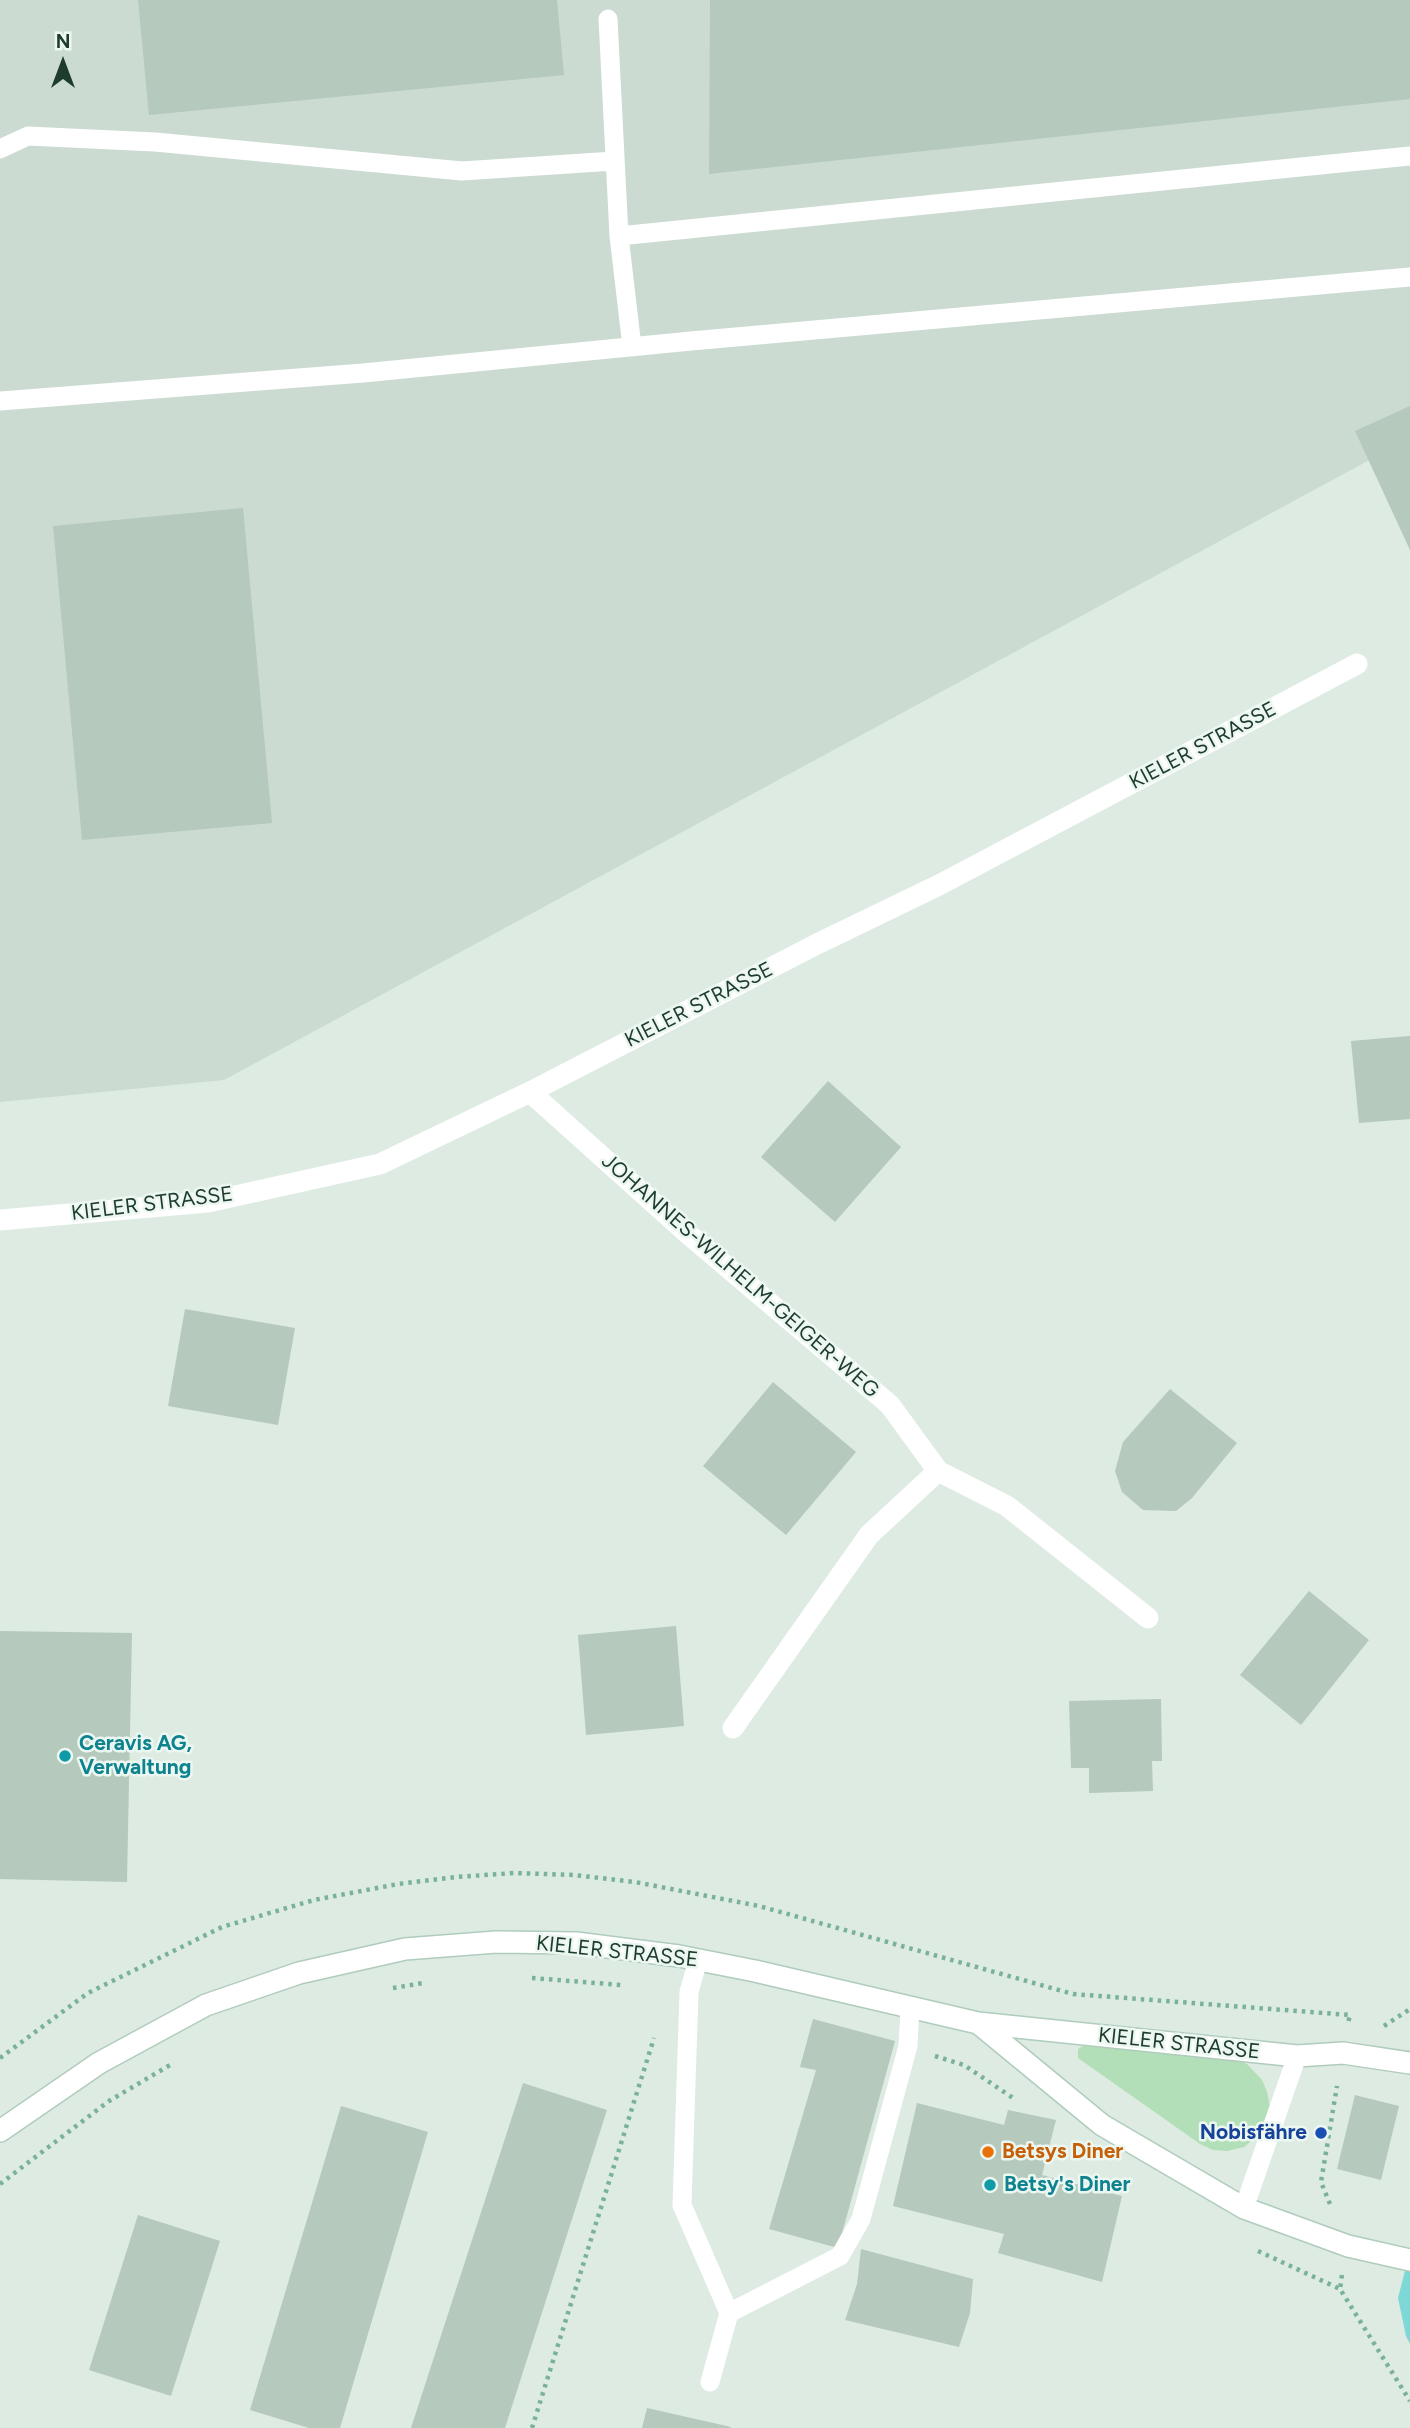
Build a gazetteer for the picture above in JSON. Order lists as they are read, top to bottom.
{
  "streets": {
    "street": ["KIELER STRASSE", "JOHANNES-WILHELM-GEIGER-WEG"]
  },
  "crossings": [
    ["KIELER STRASSE", "JOHANNES-WILHELM-GEIGER-WEG"]
  ],
  "places": [
    "Ceravis AG, Verwaltung",
    "Nobisfähre",
    "Betsys Diner",
    "Betsy's Diner"
  ],
  "north": "top"
}
